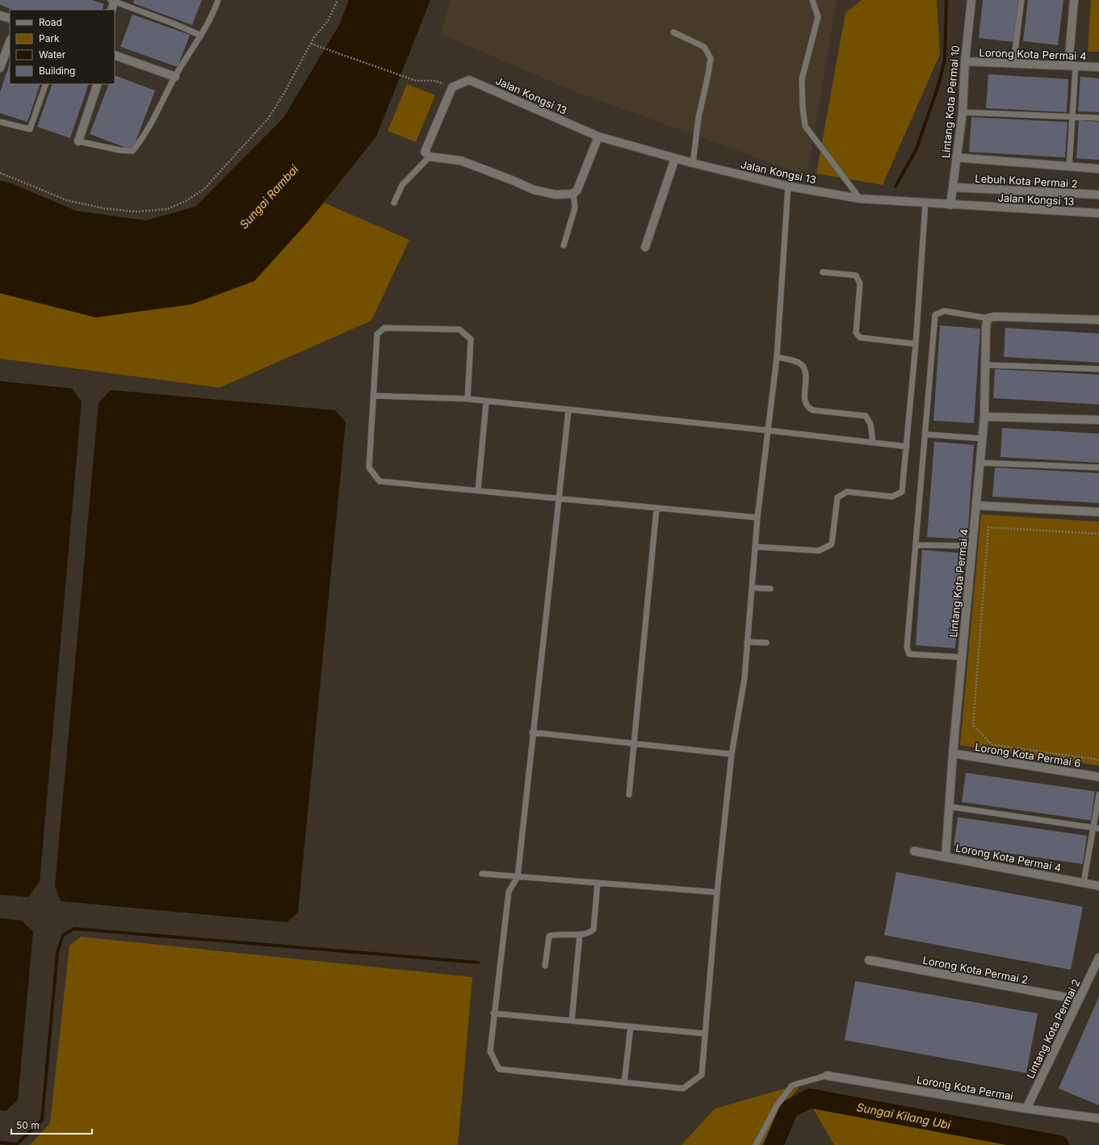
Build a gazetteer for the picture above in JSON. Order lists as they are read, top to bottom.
{
  "streets": {
    "street": [
      "Lorong Kota Permai 4",
      "Jalan Kongsi 13",
      "Lintang Kota Permai 10",
      "Lebuh Kota Permai 2",
      "Lintang Kota Permai 4",
      "Lorong Kota Permai 6",
      "Lorong Kota Permai 2",
      "Lintang Kota Permai 2",
      "Lorong Kota Permai"
    ]
  },
  "crossings": [
    ["Lorong Kota Permai 4", "Lintang Kota Permai 10"],
    ["Lorong Kota Permai 4", "Lintang Kota Permai 4"],
    ["Jalan Kongsi 13", "Lintang Kota Permai 10"],
    ["Lintang Kota Permai 10", "Lebuh Kota Permai 2"],
    ["Lintang Kota Permai 4", "Lorong Kota Permai 6"],
    ["Lorong Kota Permai 2", "Lintang Kota Permai 2"],
    ["Lintang Kota Permai 2", "Lorong Kota Permai"]
  ],
  "water": ["Sungai Rambai", "Sungai Kilang Ubi"],
  "legend": [
    "Road",
    "Park",
    "Water",
    "Building"
  ],
  "scale_bar": "50 m"
}
